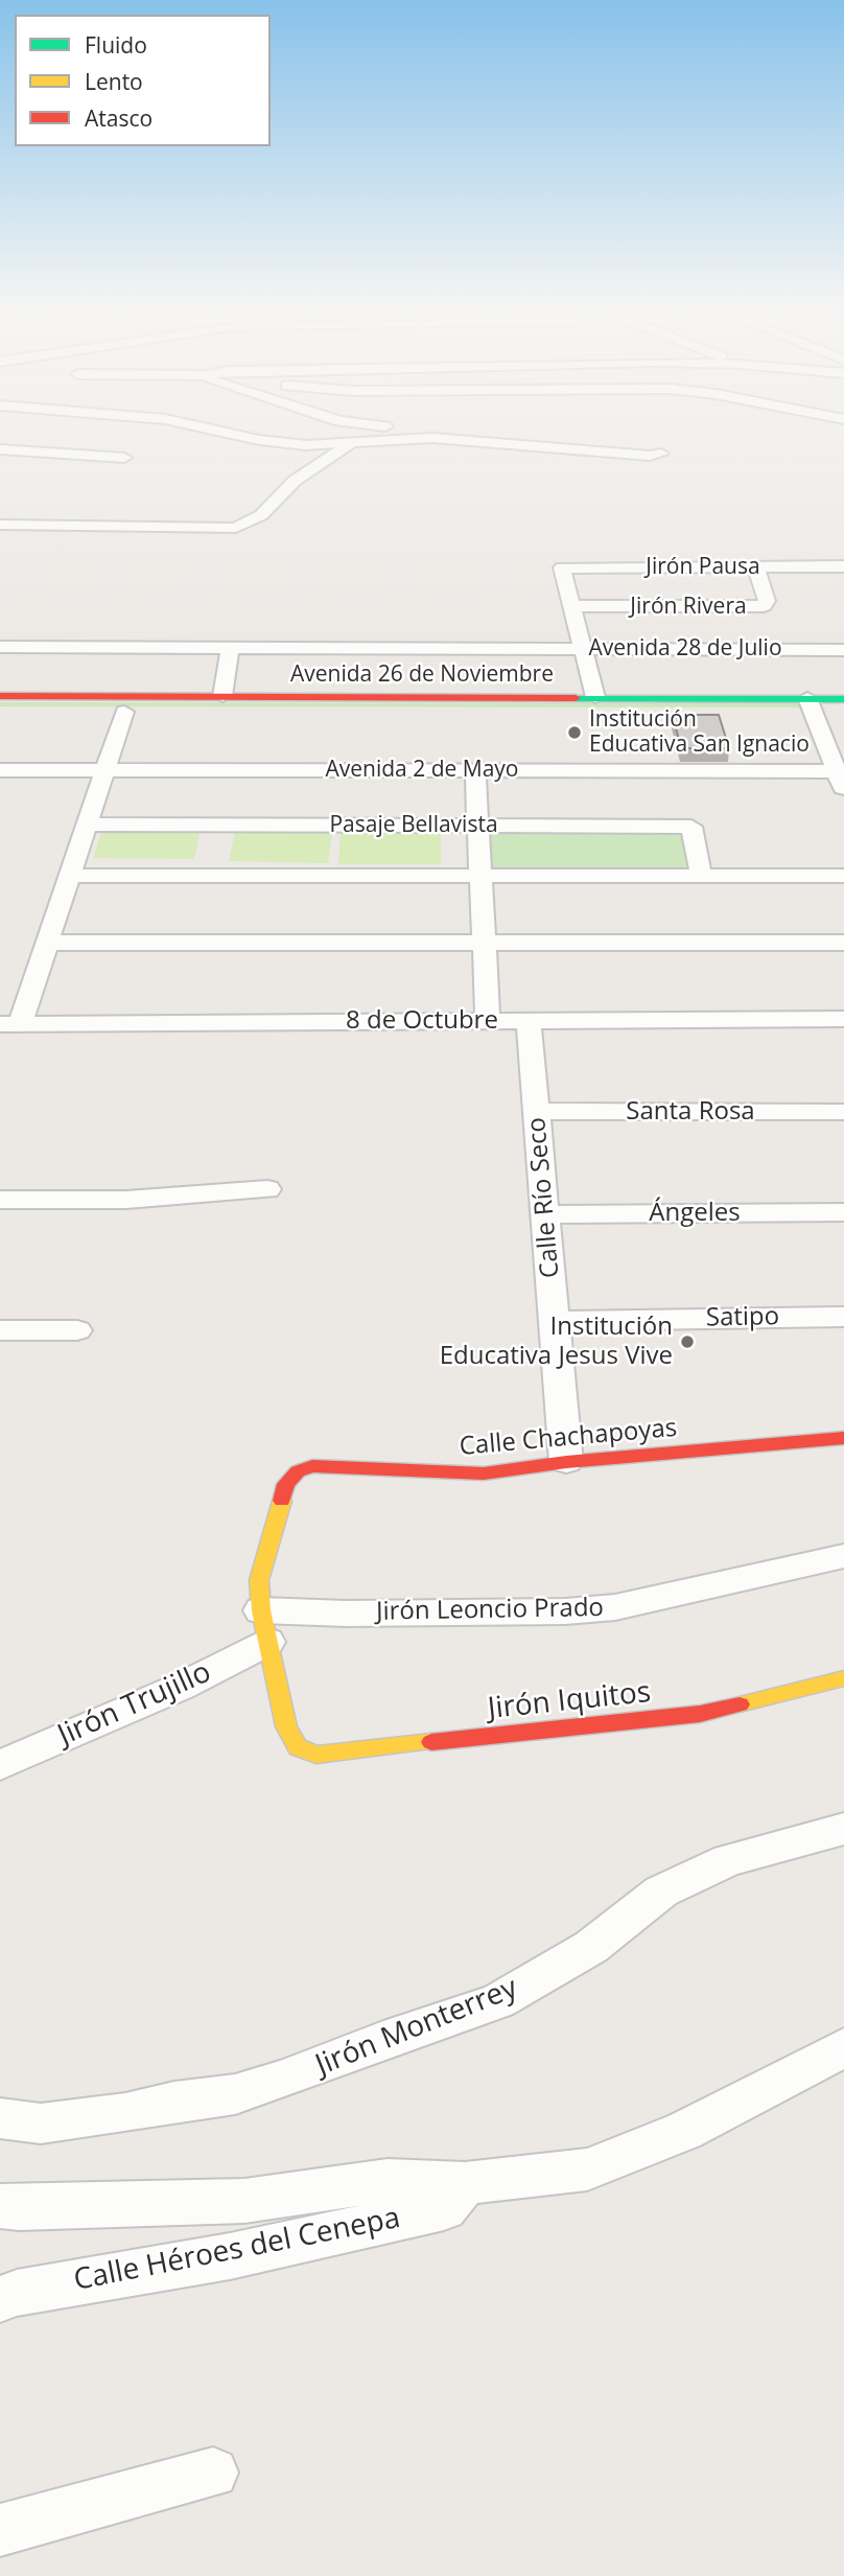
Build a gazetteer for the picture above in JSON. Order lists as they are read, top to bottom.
{
  "streets": {
    "main road": ["Avenida 26 de Noviembre", "Calle Chachapoyas", "Jirón Iquitos"],
    "street": [
      "Jirón Pausa",
      "Jirón Rivera",
      "Avenida 28 de Julio",
      "Avenida 2 de Mayo",
      "Pasaje Bellavista",
      "8 de Octubre",
      "Santa Rosa",
      "Calle Río Seco",
      "Ángeles",
      "Satipo",
      "Jirón Leoncio Prado",
      "Jirón Trujillo",
      "Jirón Monterrey",
      "Calle Héroes del Cenepa"
    ]
  },
  "crossings": [
    ["Jirón Pausa", "Jirón Rivera"],
    ["8 de Octubre", "Calle Río Seco"],
    ["Santa Rosa", "Calle Río Seco"],
    ["Calle Río Seco", "Ángeles"],
    ["Calle Río Seco", "Satipo"],
    ["Calle Río Seco", "Calle Chachapoyas"],
    ["Calle Chachapoyas", "Jirón Leoncio Prado"],
    ["Calle Chachapoyas", "Jirón Iquitos"],
    ["Calle Chachapoyas", "Jirón Trujillo"],
    ["Jirón Leoncio Prado", "Jirón Iquitos"],
    ["Jirón Leoncio Prado", "Jirón Trujillo"],
    ["Jirón Iquitos", "Jirón Trujillo"]
  ],
  "places": ["Institución Educativa San Ignacio", "Institución Educativa Jesus Vive"],
  "legend": ["Fluido", "Lento", "Atasco"]
}
